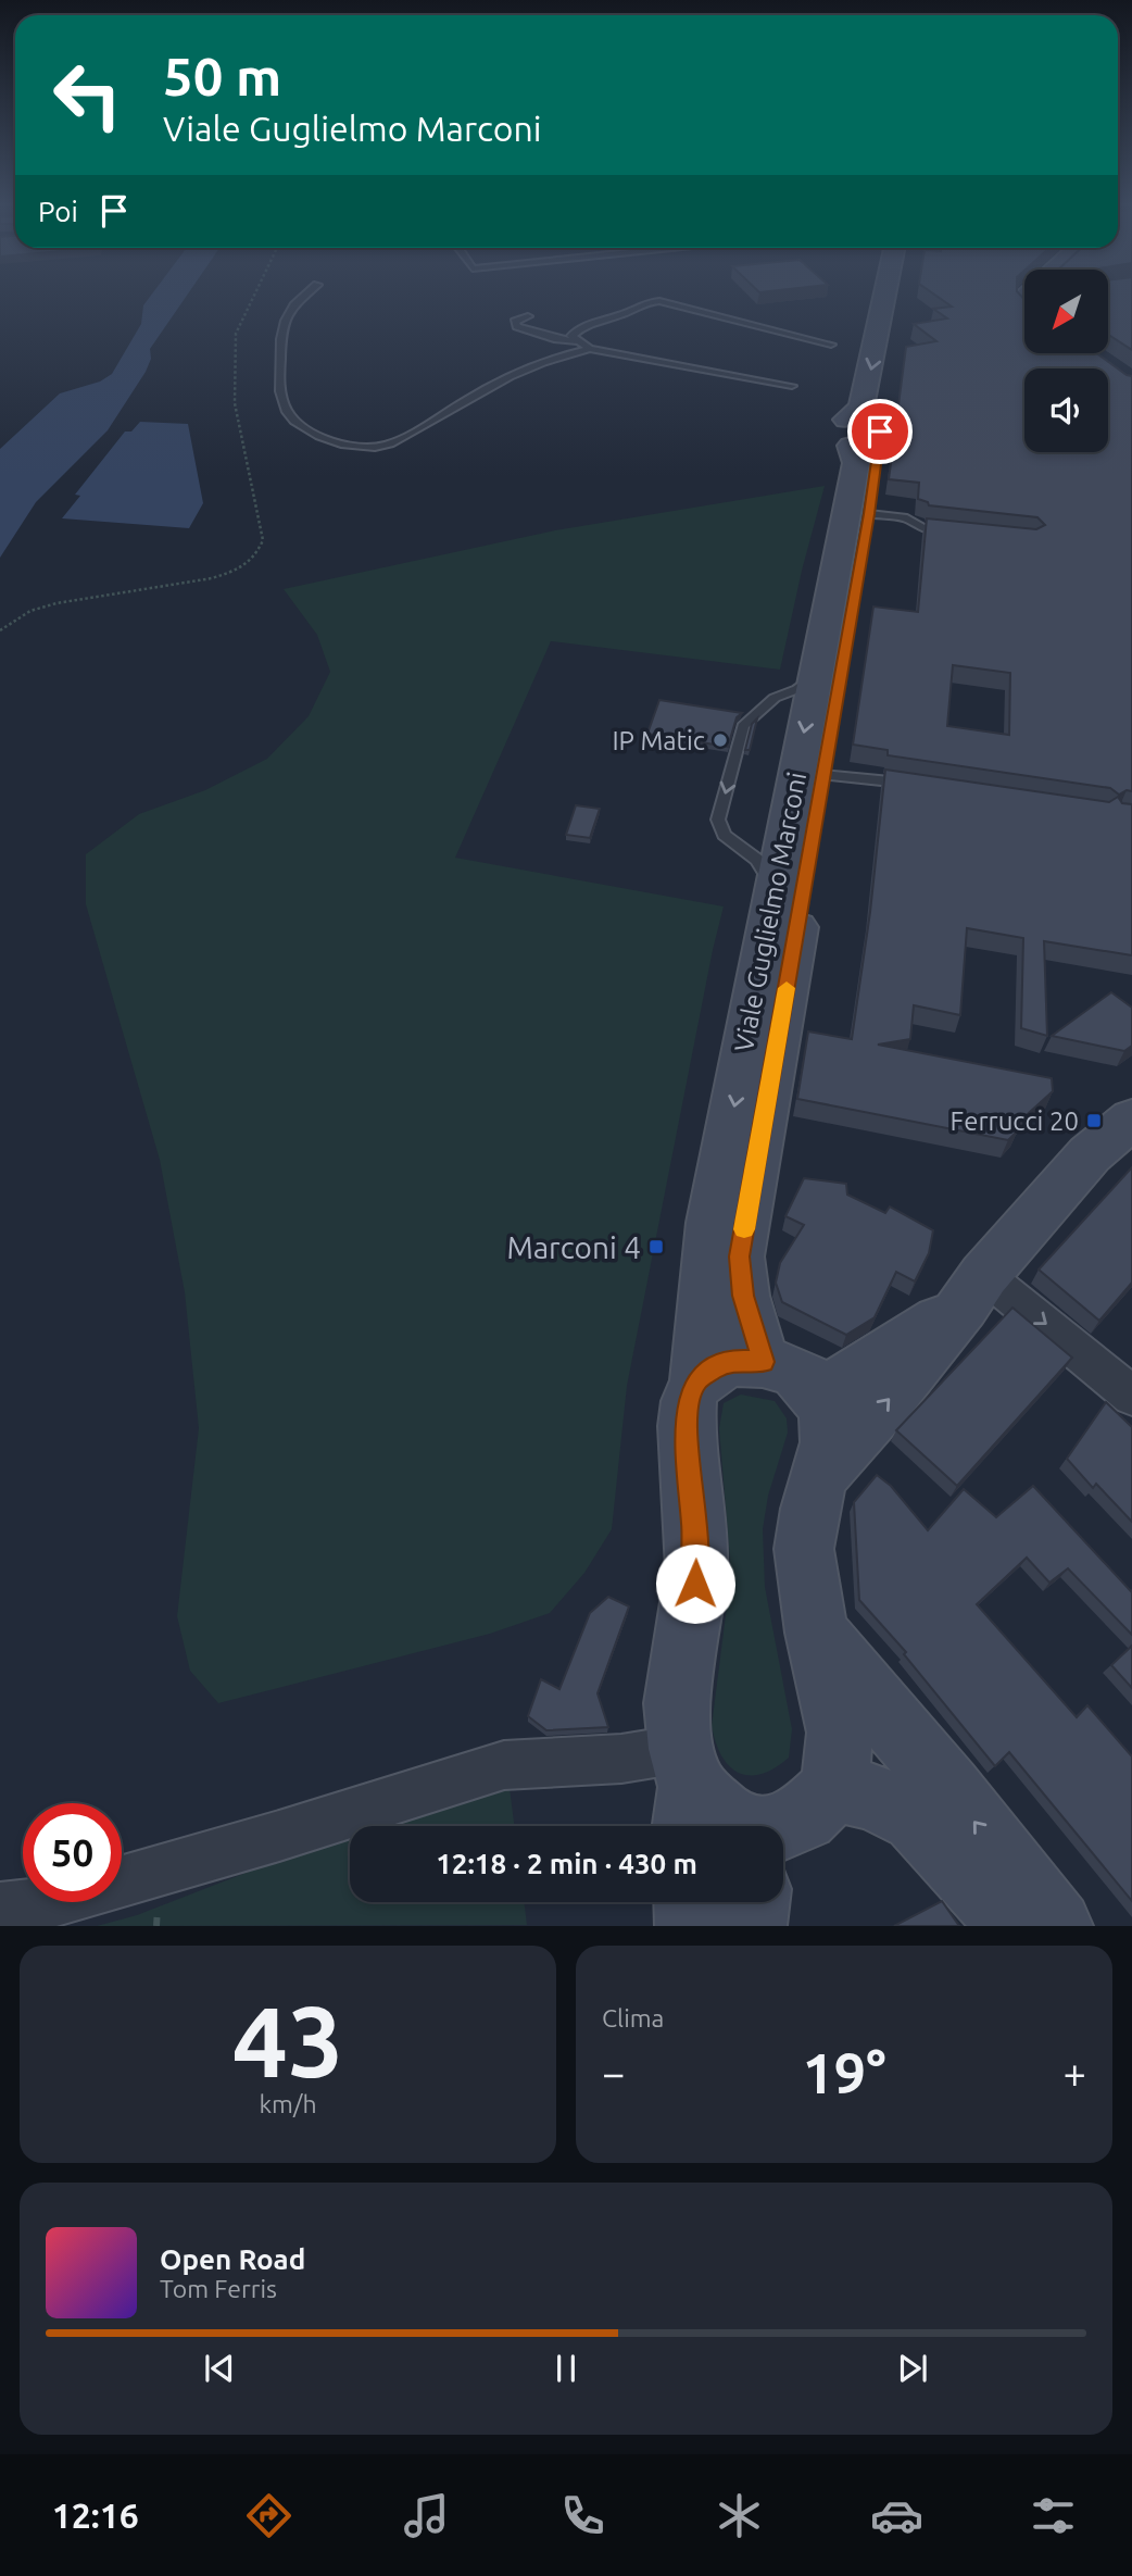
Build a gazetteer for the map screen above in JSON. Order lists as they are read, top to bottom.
{
  "streets": {
    "main road": ["Viale Guglielmo Marconi"]
  },
  "places": {
    "other": ["IP Matic"],
    "transit": ["Ferrucci 20", "Marconi 4"]
  },
  "north": "bottom left",
  "page": {
    "turn": ["50 m", "Viale Guglielmo Marconi"],
    "then": "Poi",
    "limit": "50",
    "trip": "12:18 · 2 min · 430 m",
    "tile": [
      ["43", "km/h"],
      "Clima"
    ],
    "heat": ["−", "19°", "+"],
    "song": ["Open Road", "Tom Ferris"],
    "tabs": "12:16"
  }
}
